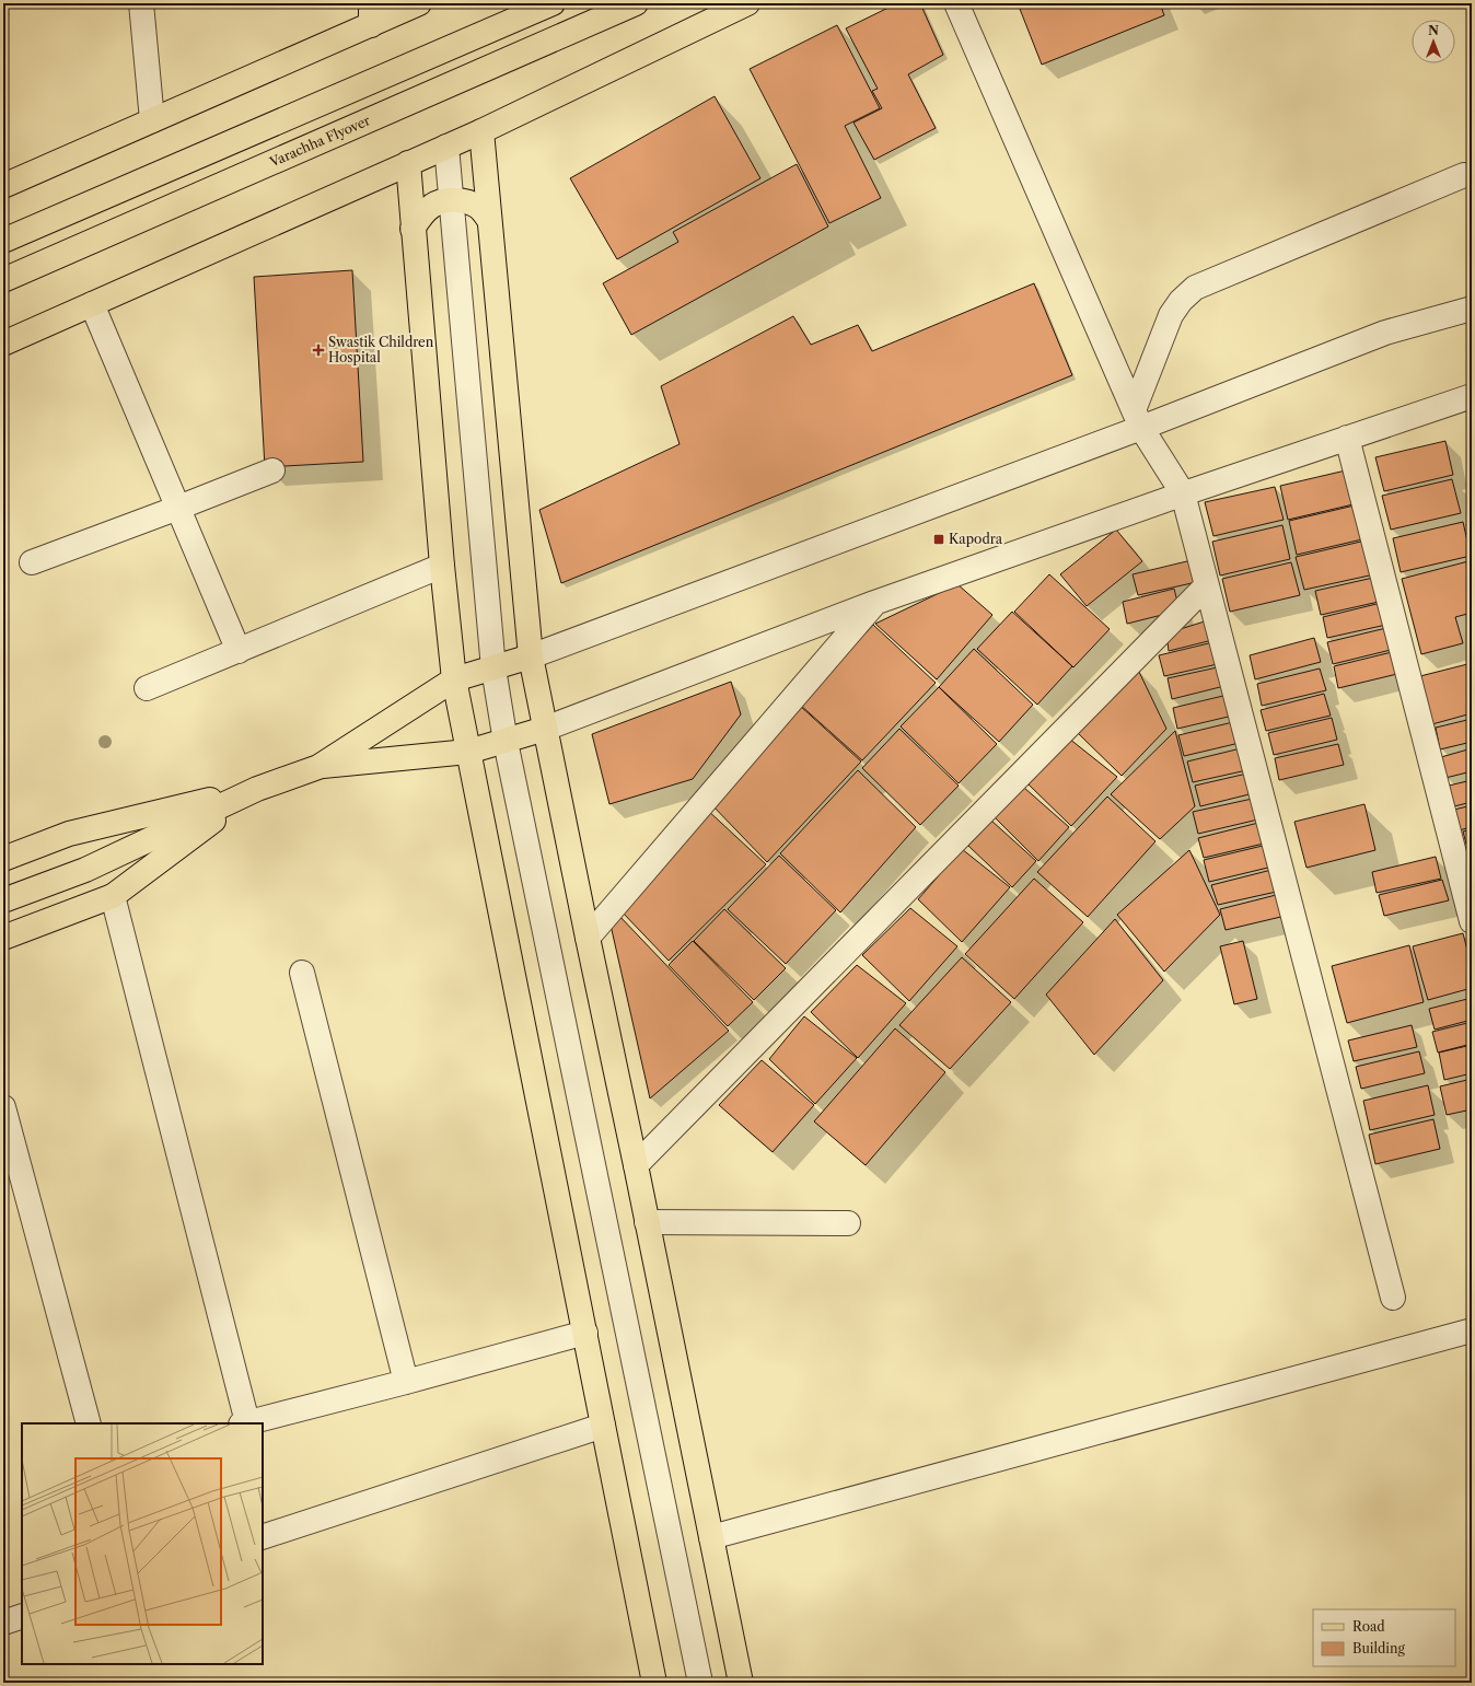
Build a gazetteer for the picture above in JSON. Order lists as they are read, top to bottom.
{
  "streets": {
    "main road": ["Varachha Flyover"]
  },
  "places": {
    "health": ["Swastik Children Hospital"],
    "transit": ["Kapodra"]
  },
  "legend": ["Road", "Building"],
  "north": "top"
}
